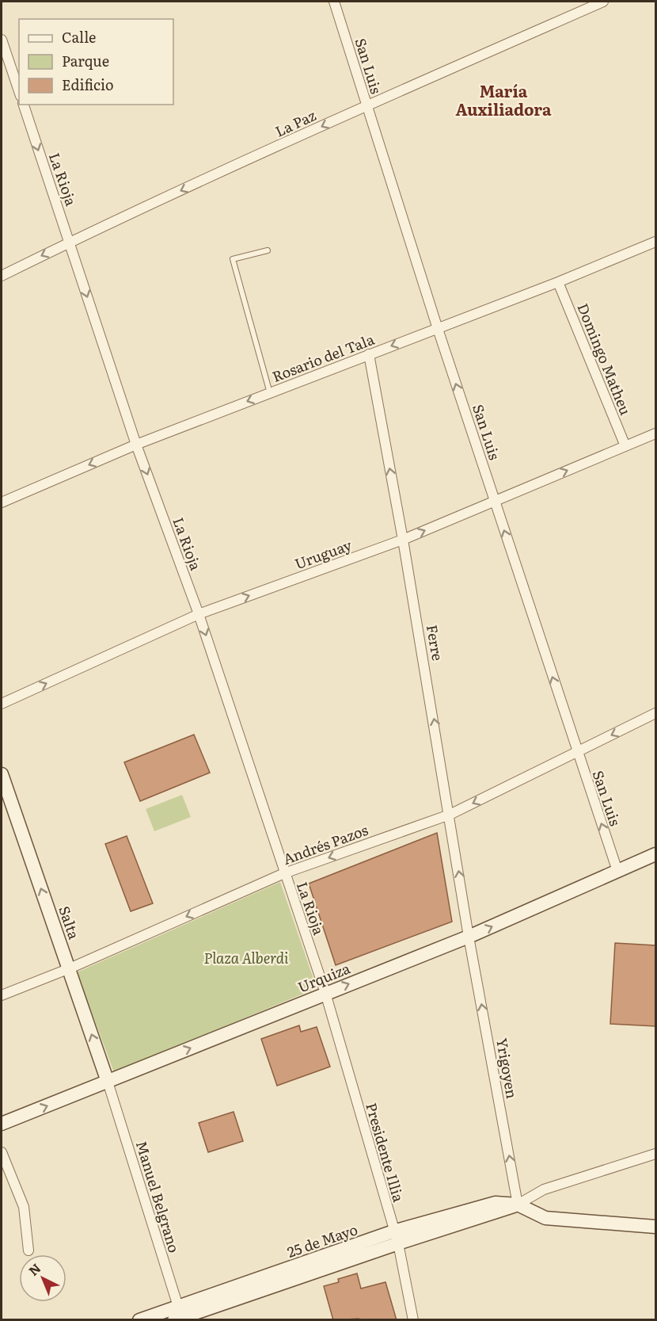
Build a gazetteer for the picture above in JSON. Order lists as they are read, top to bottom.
{
  "streets": {
    "street": [
      "San Luis",
      "La Paz",
      "La Rioja",
      "Rosario del Tala",
      "Domingo Matheu",
      "Uruguay",
      "Ferre",
      "Andrés Pazos",
      "Salta",
      "Urquiza",
      "Yrigoyen",
      "Presidente Illia",
      "Manuel Belgrano",
      "25 de Mayo"
    ]
  },
  "crossings": [
    ["San Luis", "La Paz"],
    ["San Luis", "Rosario del Tala"],
    ["San Luis", "Uruguay"],
    ["San Luis", "Andrés Pazos"],
    ["San Luis", "Urquiza"],
    ["La Paz", "La Rioja"],
    ["La Rioja", "Rosario del Tala"],
    ["La Rioja", "Uruguay"],
    ["La Rioja", "Andrés Pazos"],
    ["La Rioja", "Urquiza"],
    ["La Rioja", "Presidente Illia"],
    ["Rosario del Tala", "Domingo Matheu"],
    ["Rosario del Tala", "Ferre"],
    ["Domingo Matheu", "Uruguay"],
    ["Uruguay", "Ferre"],
    ["Ferre", "Andrés Pazos"],
    ["Ferre", "Urquiza"],
    ["Ferre", "Yrigoyen"],
    ["Andrés Pazos", "Salta"],
    ["Salta", "Urquiza"],
    ["Salta", "Manuel Belgrano"],
    ["Urquiza", "Yrigoyen"],
    ["Urquiza", "Presidente Illia"],
    ["Urquiza", "Manuel Belgrano"],
    ["Yrigoyen", "25 de Mayo"],
    ["Presidente Illia", "25 de Mayo"],
    ["Manuel Belgrano", "25 de Mayo"]
  ],
  "one_way": [
    "San Luis",
    "La Paz",
    "La Rioja",
    "Rosario del Tala",
    "Uruguay",
    "Ferre",
    "Andrés Pazos",
    "Salta",
    "Urquiza",
    "Yrigoyen"
  ],
  "districts": ["María Auxiliadora"],
  "parks": ["Plaza Alberdi"],
  "legend": ["Calle", "Parque", "Edificio"],
  "north": "top left"
}
